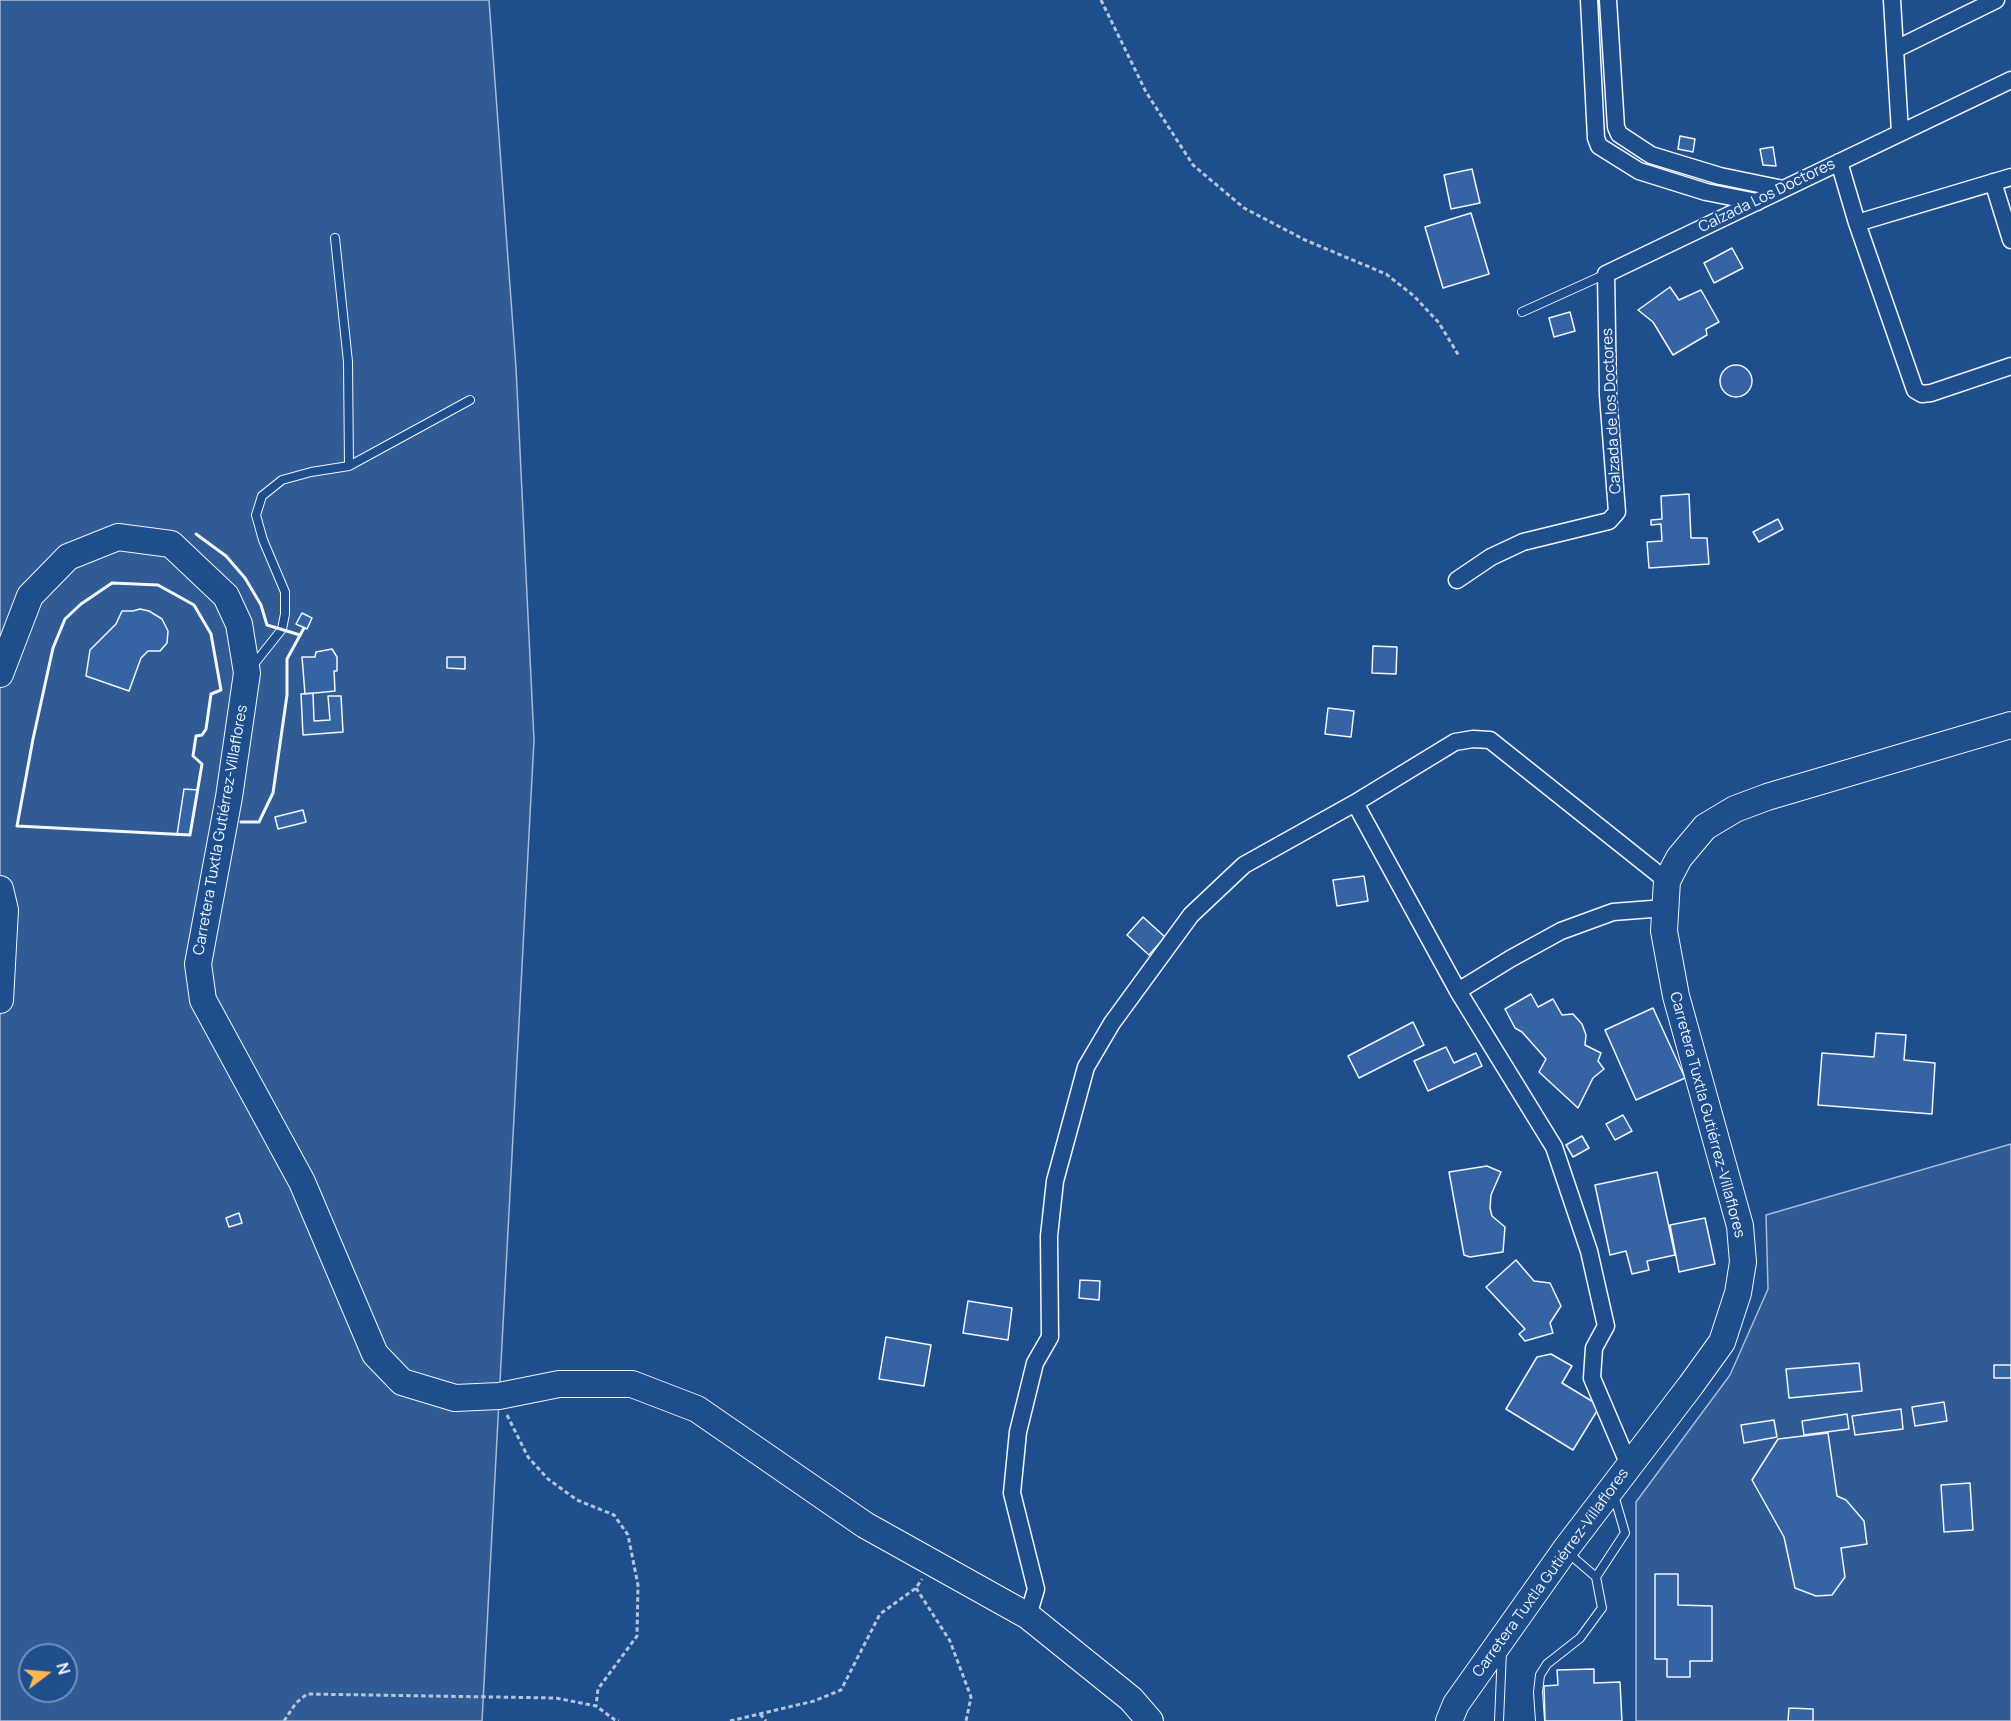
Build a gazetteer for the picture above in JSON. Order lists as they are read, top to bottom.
{
  "streets": {
    "main road": ["Carretera Tuxtla Gutiérrez-Villaflores"],
    "street": ["Calzada Los Doctores", "Calzada de los Doctores"]
  },
  "crossings": [
    ["Calzada Los Doctores", "Calzada de los Doctores"]
  ],
  "north": "right"
}
